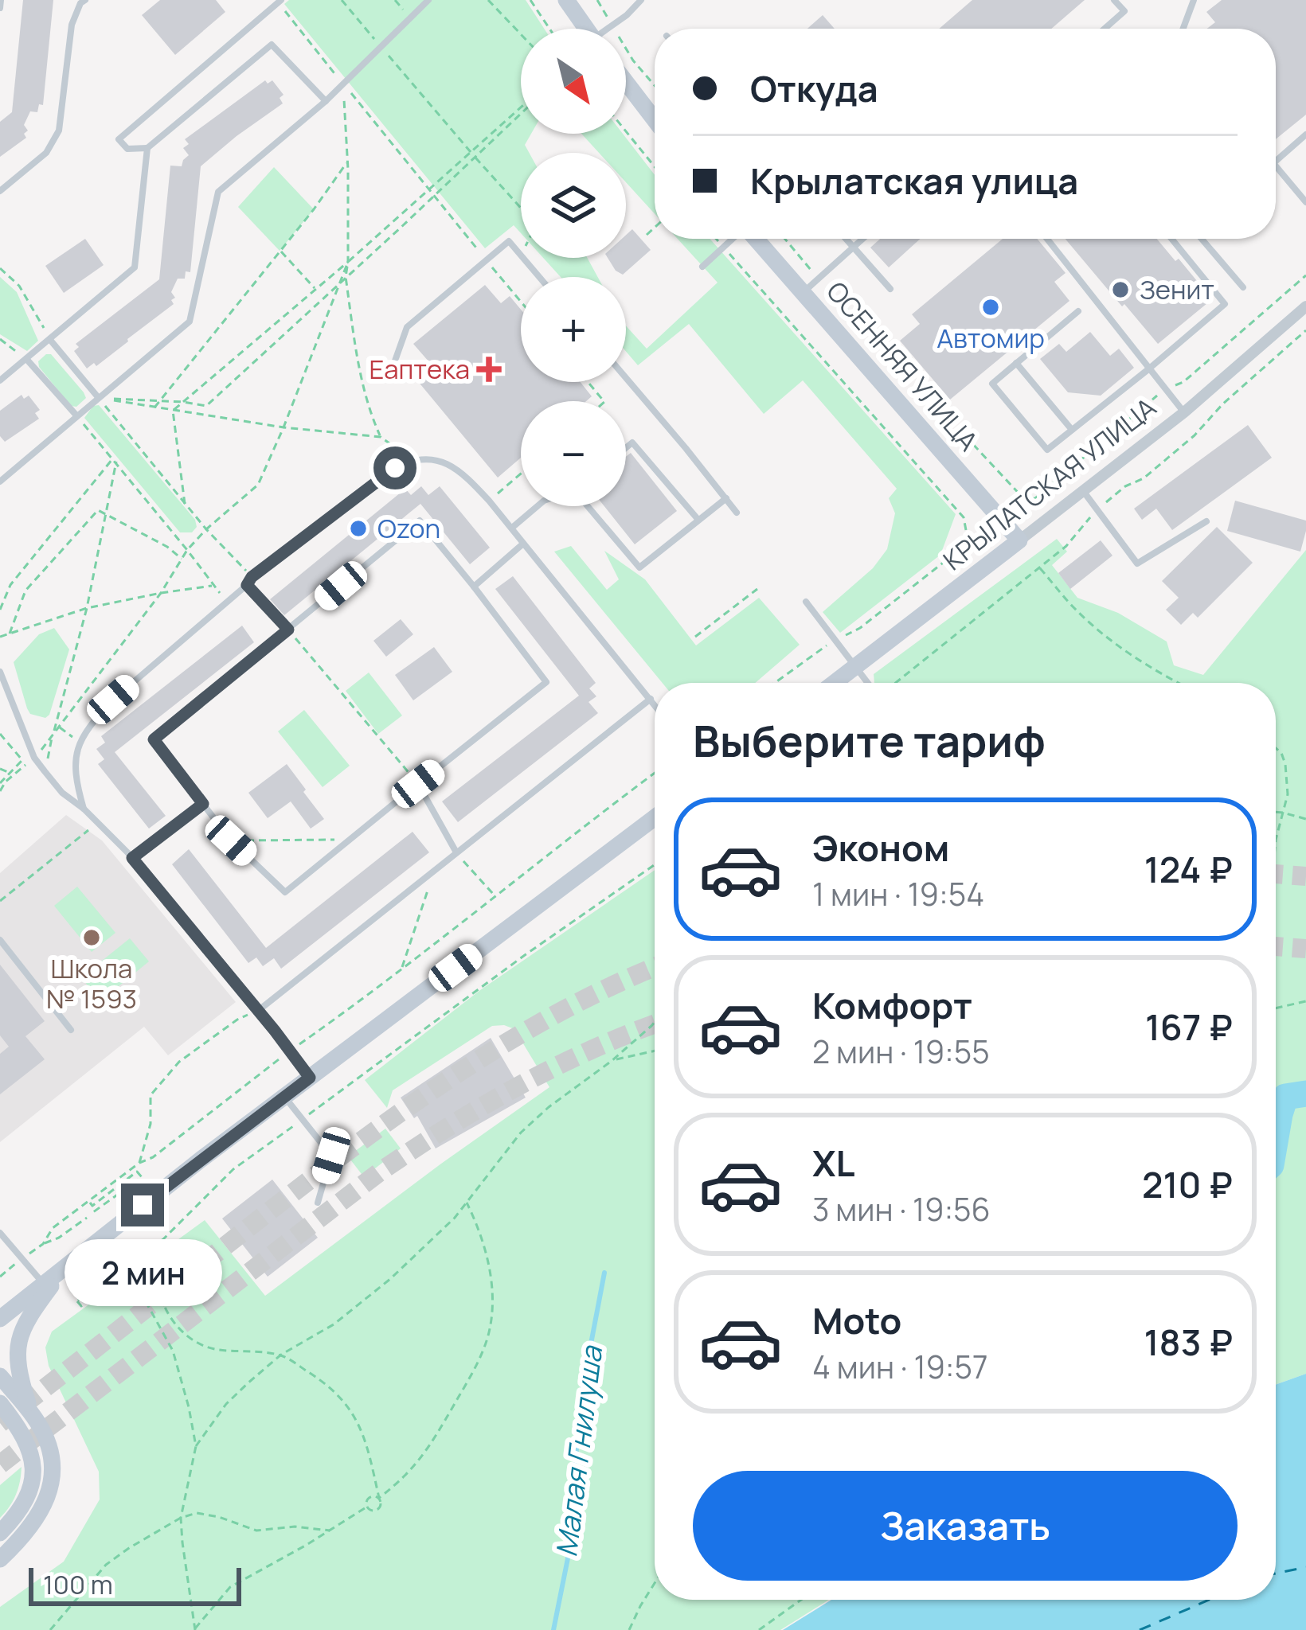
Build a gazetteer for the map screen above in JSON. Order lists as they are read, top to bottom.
{
  "streets": {
    "main road": ["ОСЕННЯЯ УЛИЦА", "КРЫЛАТСКАЯ УЛИЦА"]
  },
  "crossings": [
    ["ОСЕННЯЯ УЛИЦА", "КРЫЛАТСКАЯ УЛИЦА"]
  ],
  "water": ["Малая Гнилуша"],
  "places": {
    "other": [
      "Зенит",
      "Автомир",
      "Ozon",
      "Школа № 1593"
    ],
    "health": ["Еаптека"]
  },
  "scale_bar": "100 m",
  "north": "bottom right",
  "page": {
    "map_buttons": ["+", "−"],
    "banner": ["Откуда", "Крылатская улица"],
    "heading": "Выберите тариф",
    "list": [
      {
        "name": "Эконом",
        "note": "1 мин · 19:54",
        "value": "124 ₽"
      },
      {
        "name": "Комфорт",
        "note": "2 мин · 19:55",
        "value": "167 ₽"
      },
      {
        "name": "XL",
        "note": "3 мин · 19:56",
        "value": "210 ₽"
      },
      {
        "name": "Moto",
        "note": "4 мин · 19:57",
        "value": "183 ₽"
      }
    ],
    "bubble": "2 мин",
    "buttons": "Заказать",
    "scale": "100 m"
  }
}
